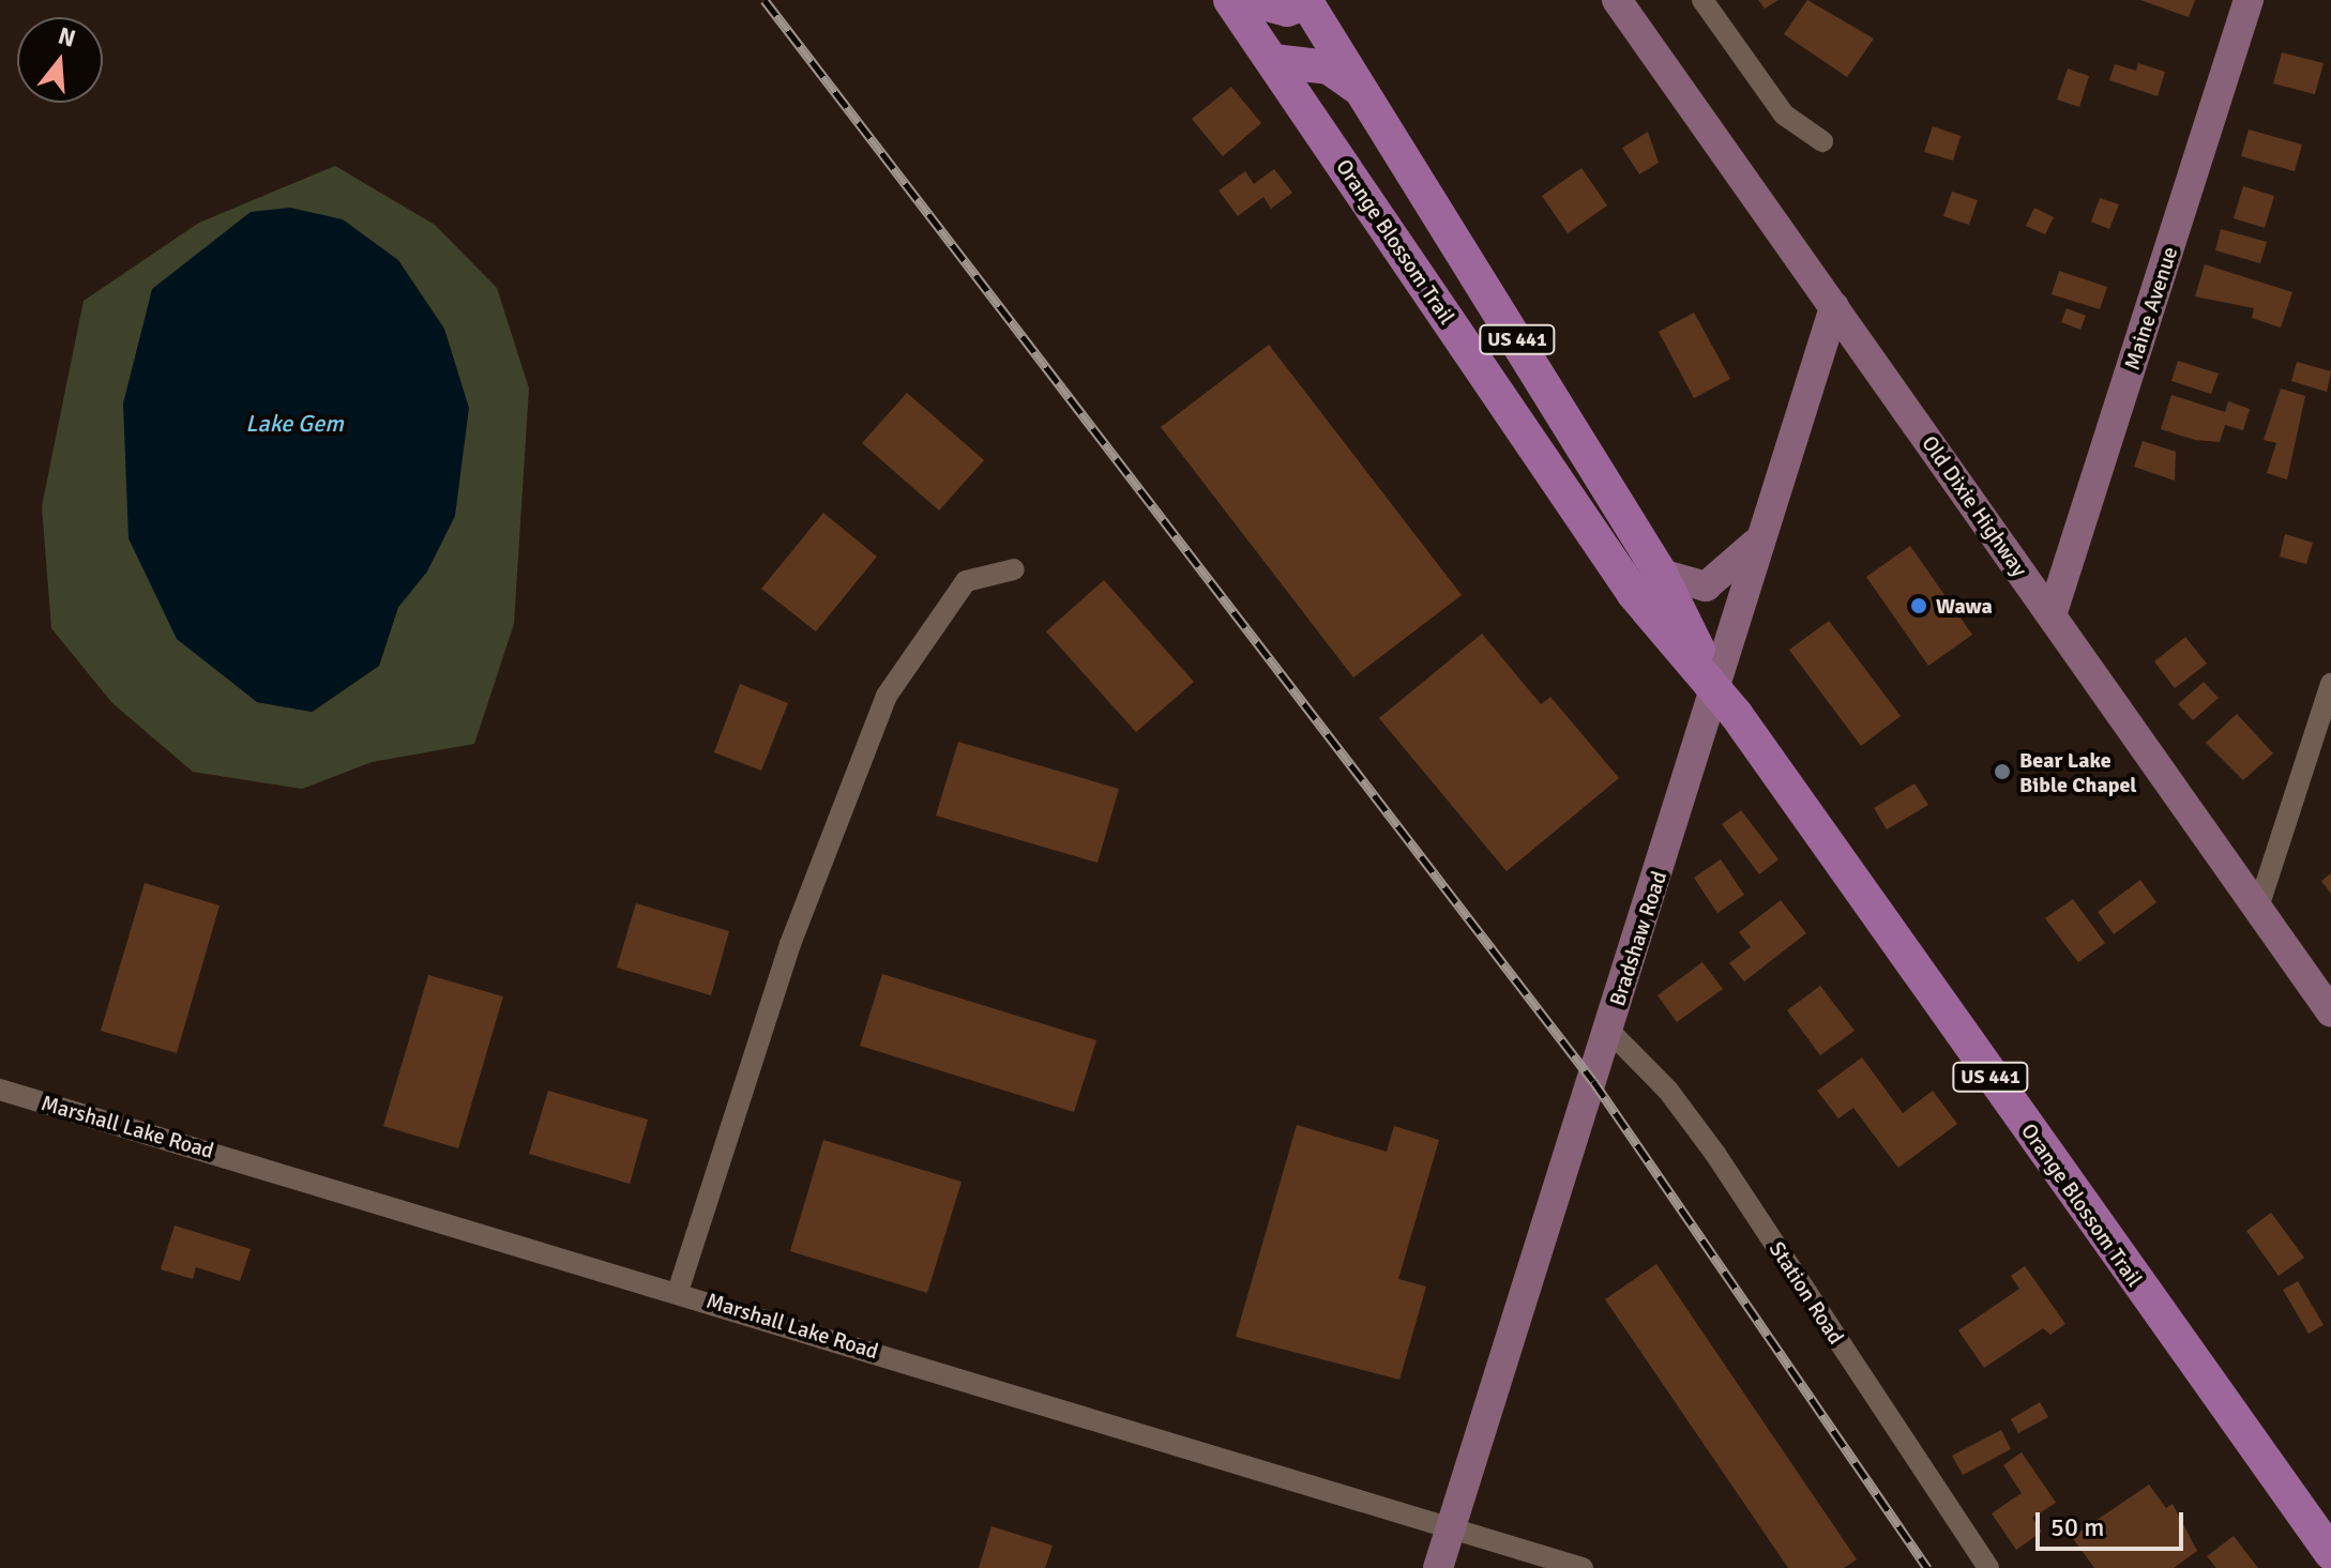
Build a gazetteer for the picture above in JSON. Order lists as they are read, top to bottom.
{
  "streets": {
    "main road": ["Orange Blossom Trail", "US 441"],
    "street": [
      "Maine Avenue",
      "Old Dixie Highway",
      "Bradshaw Road",
      "Marshall Lake Road",
      "Station Road"
    ]
  },
  "crossings": [
    ["Orange Blossom Trail", "Bradshaw Road"],
    ["Maine Avenue", "Old Dixie Highway"],
    ["Old Dixie Highway", "Bradshaw Road"],
    ["Bradshaw Road", "Marshall Lake Road"],
    ["Bradshaw Road", "Station Road"]
  ],
  "water": ["Lake Gem"],
  "places": ["Wawa", "Bear Lake Bible Chapel"],
  "scale_bar": "50 m",
  "north": "top"
}
